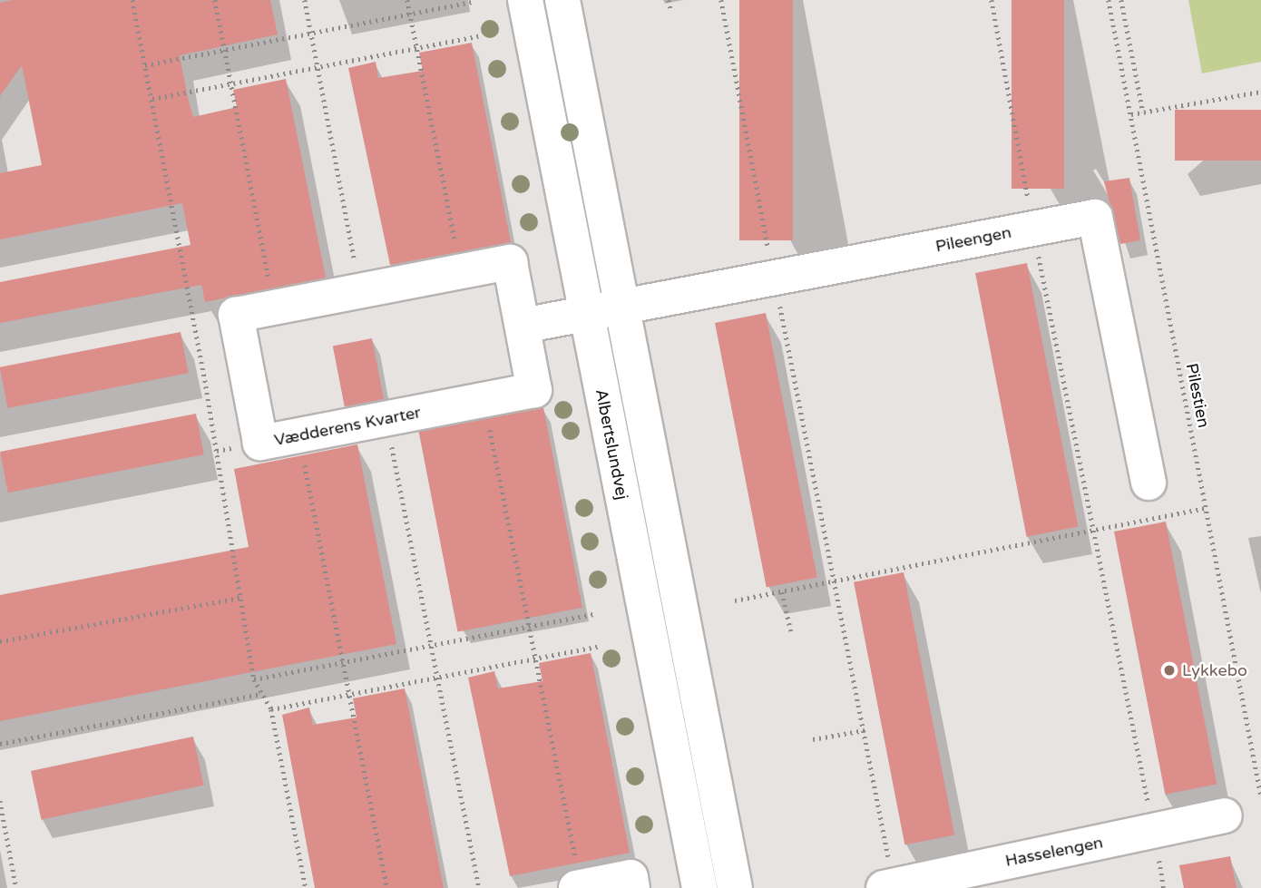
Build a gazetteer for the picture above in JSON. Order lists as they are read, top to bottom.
{
  "streets": {
    "street": [
      "Pileengen",
      "Vædderens Kvarter",
      "Albertslundvej",
      "Hasselengen"
    ],
    "path": ["Pilestien"]
  },
  "crossings": [
    ["Pileengen", "Albertslundvej"]
  ],
  "places": ["Lykkebo"]
}
